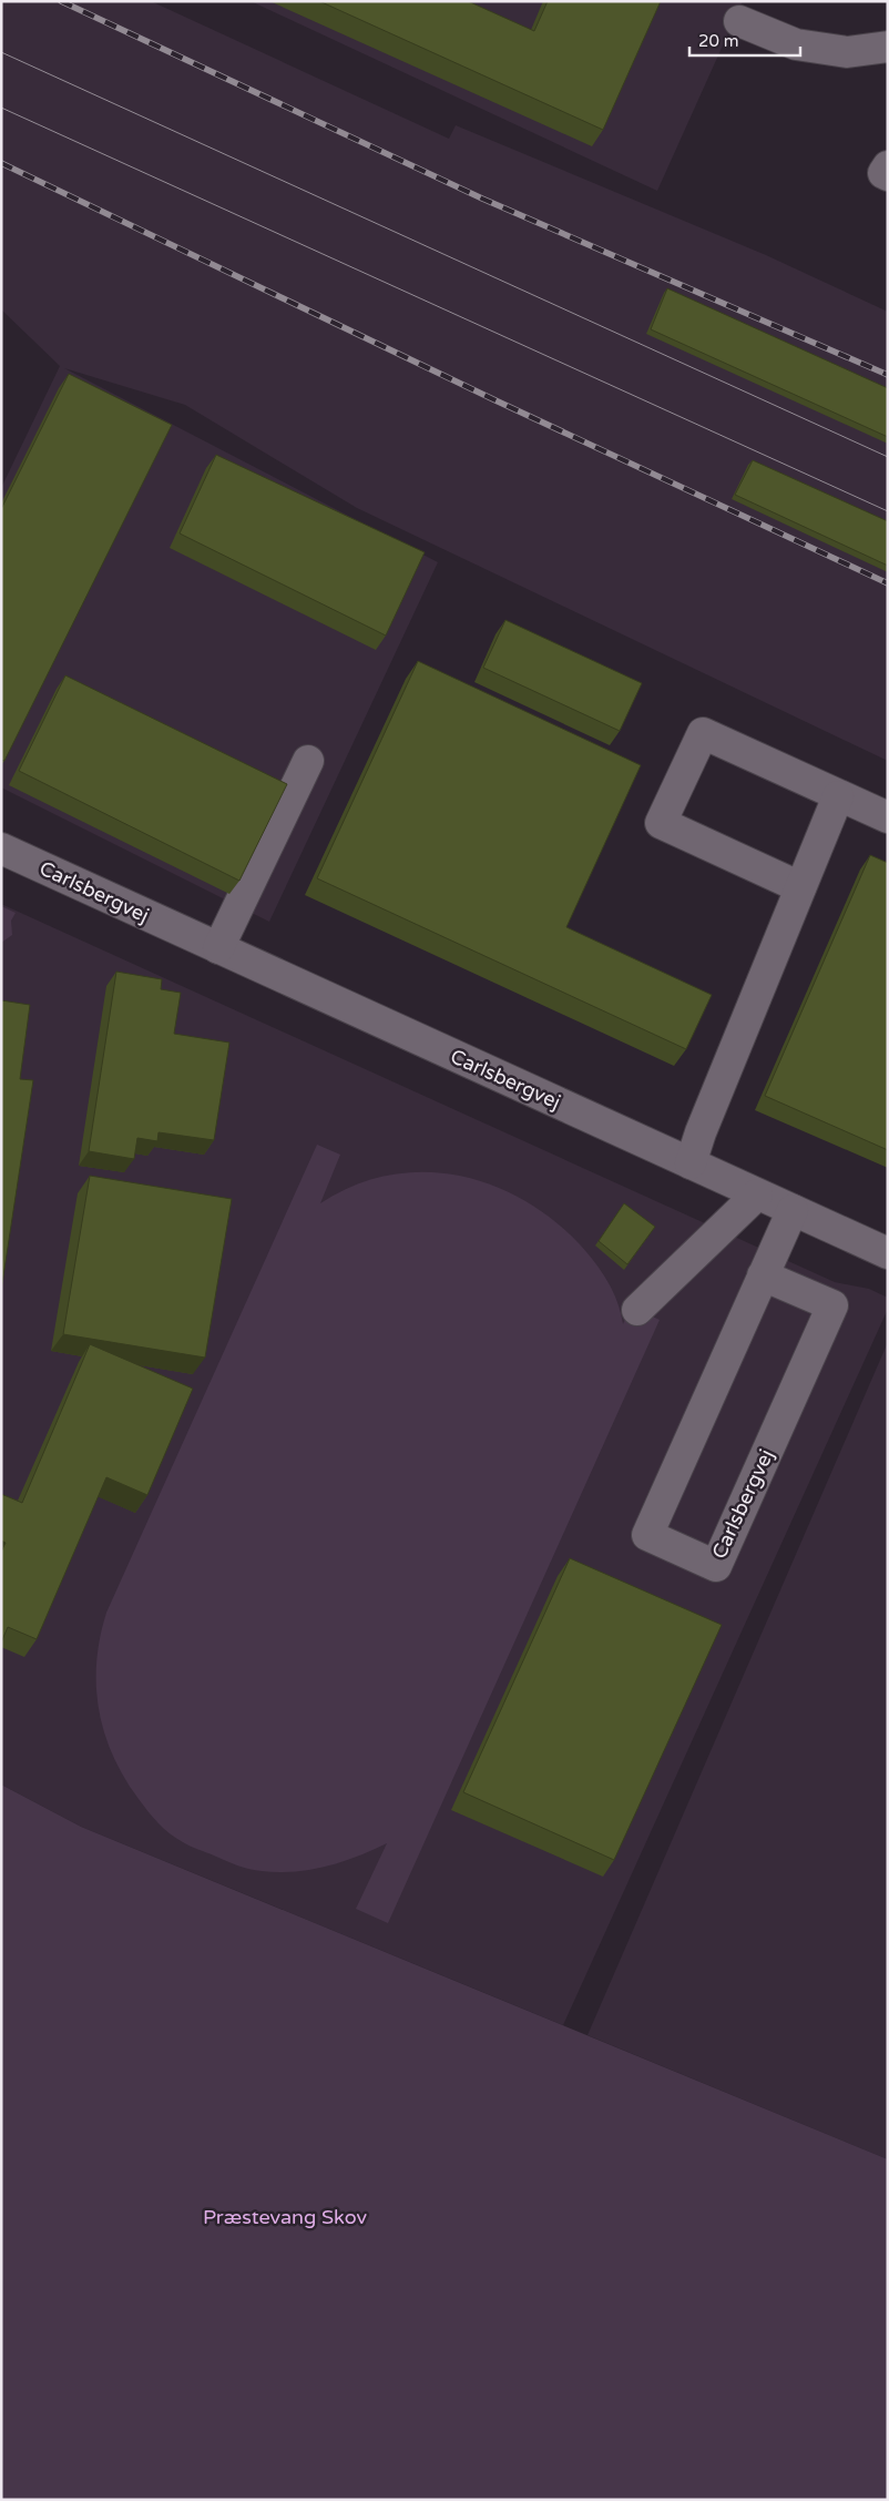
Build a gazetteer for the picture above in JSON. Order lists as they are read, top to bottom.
{
  "streets": {
    "street": ["Carlsbergvej"]
  },
  "parks": ["Præstevang Skov"],
  "scale_bar": "20 m"
}
